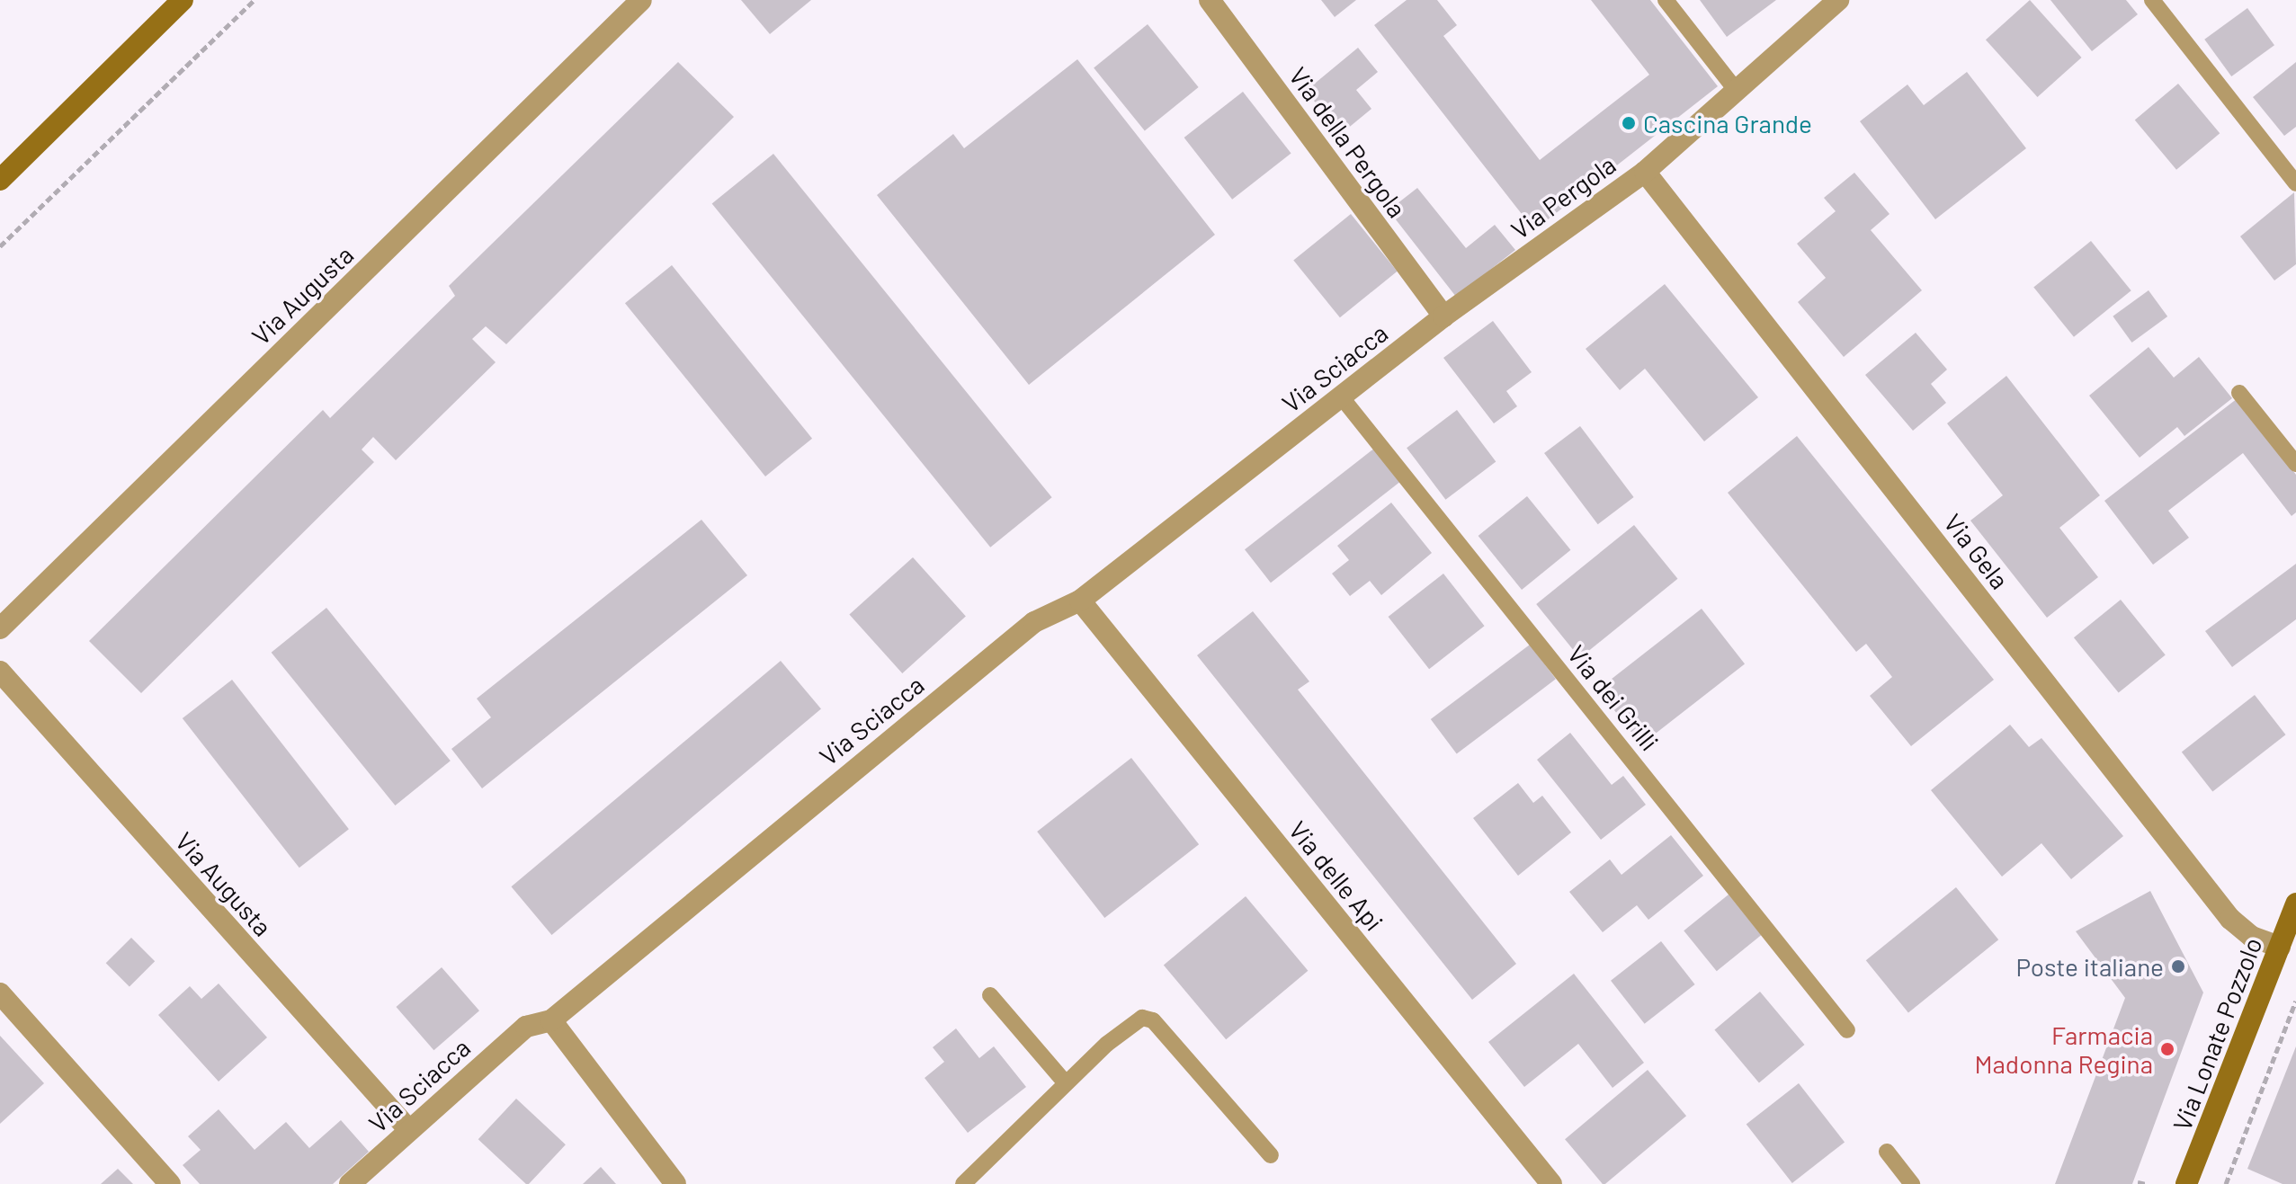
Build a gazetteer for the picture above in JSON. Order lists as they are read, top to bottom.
{
  "streets": {
    "street": [
      "Via della Pergola",
      "Via Pergola",
      "Via Augusta",
      "Via Sciacca",
      "Via Gela",
      "Via delle Api",
      "Via Lonate Pozzolo"
    ],
    "lane": ["Via dei Grilli"]
  },
  "crossings": [
    ["Via della Pergola", "Via Pergola"],
    ["Via della Pergola", "Via Sciacca"],
    ["Via Pergola", "Via Sciacca"],
    ["Via Pergola", "Via Gela"],
    ["Via Augusta", "Via Sciacca"],
    ["Via Sciacca", "Via dei Grilli"],
    ["Via Sciacca", "Via delle Api"],
    ["Via Gela", "Via Lonate Pozzolo"]
  ],
  "places": ["Cascina Grande", "Poste italiane", "Farmacia Madonna Regina"]
}
